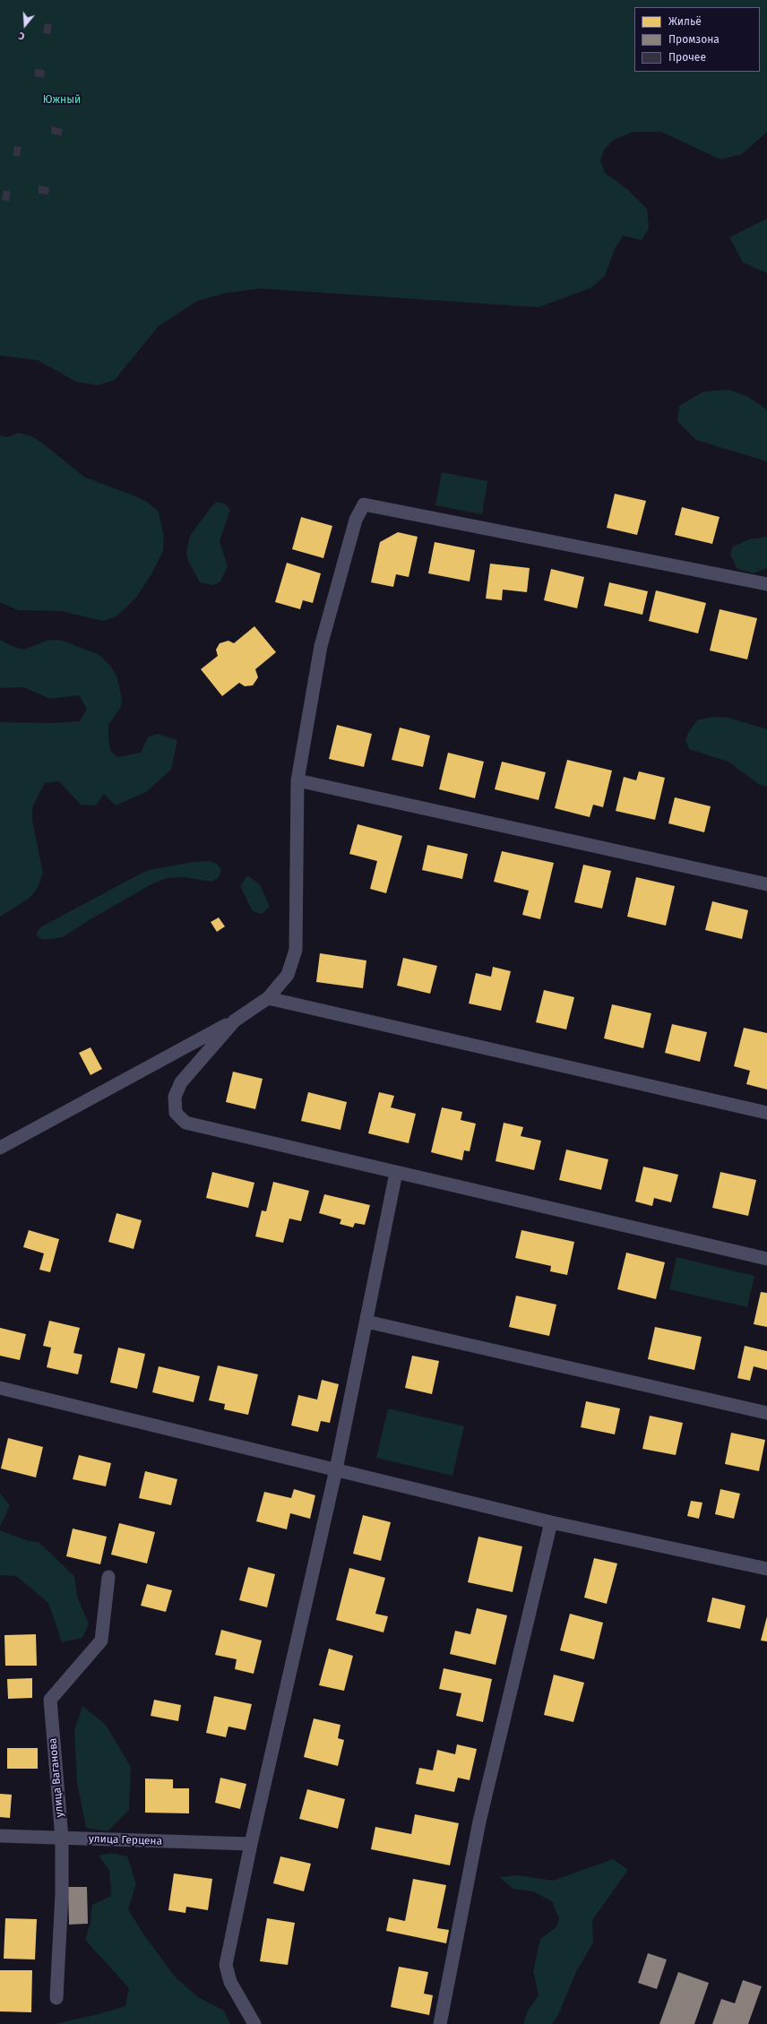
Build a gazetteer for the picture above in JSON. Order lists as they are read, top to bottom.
{
  "streets": {
    "street": ["улица Ваганова", "улица Герцена"]
  },
  "crossings": [
    ["улица Ваганова", "улица Герцена"]
  ],
  "parks": ["Южный"],
  "legend": ["Жильё", "Промзона", "Прочее"],
  "north": "bottom"
}
